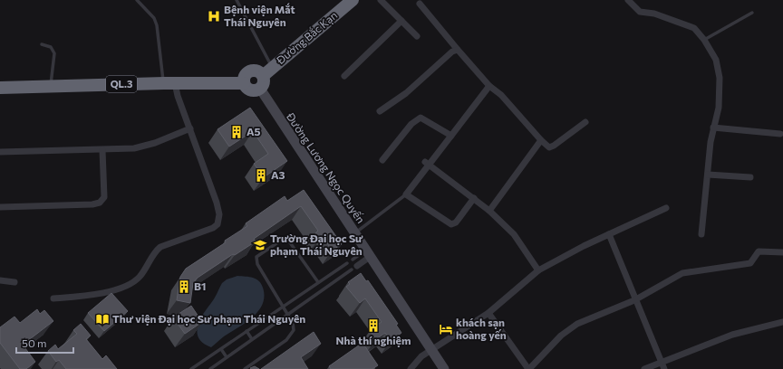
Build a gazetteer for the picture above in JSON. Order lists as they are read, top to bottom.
{
  "streets": {
    "highway": ["Đường Bắc Kạn", "QL.3"],
    "main road": ["Đường Lương Ngọc Quyến"]
  },
  "crossings": [
    ["Đường Bắc Kạn", "QL.3"],
    ["Đường Bắc Kạn", "Đường Lương Ngọc Quyến"],
    ["QL.3", "Đường Lương Ngọc Quyến"]
  ],
  "places": {
    "hospital": ["Bệnh viện Mắt Thái Nguyên"],
    "building": [
      "A5",
      "A3",
      "B1",
      "Nhà thí nghiệm"
    ],
    "school or university": ["Trường Đại học Sư phạm Thái Nguyên"],
    "library": ["Thư viện Đại học Sư phạm Thái Nguyên"],
    "hotel": ["khách sạn hoàng yến"]
  },
  "scale_bar": "50 m"
}
